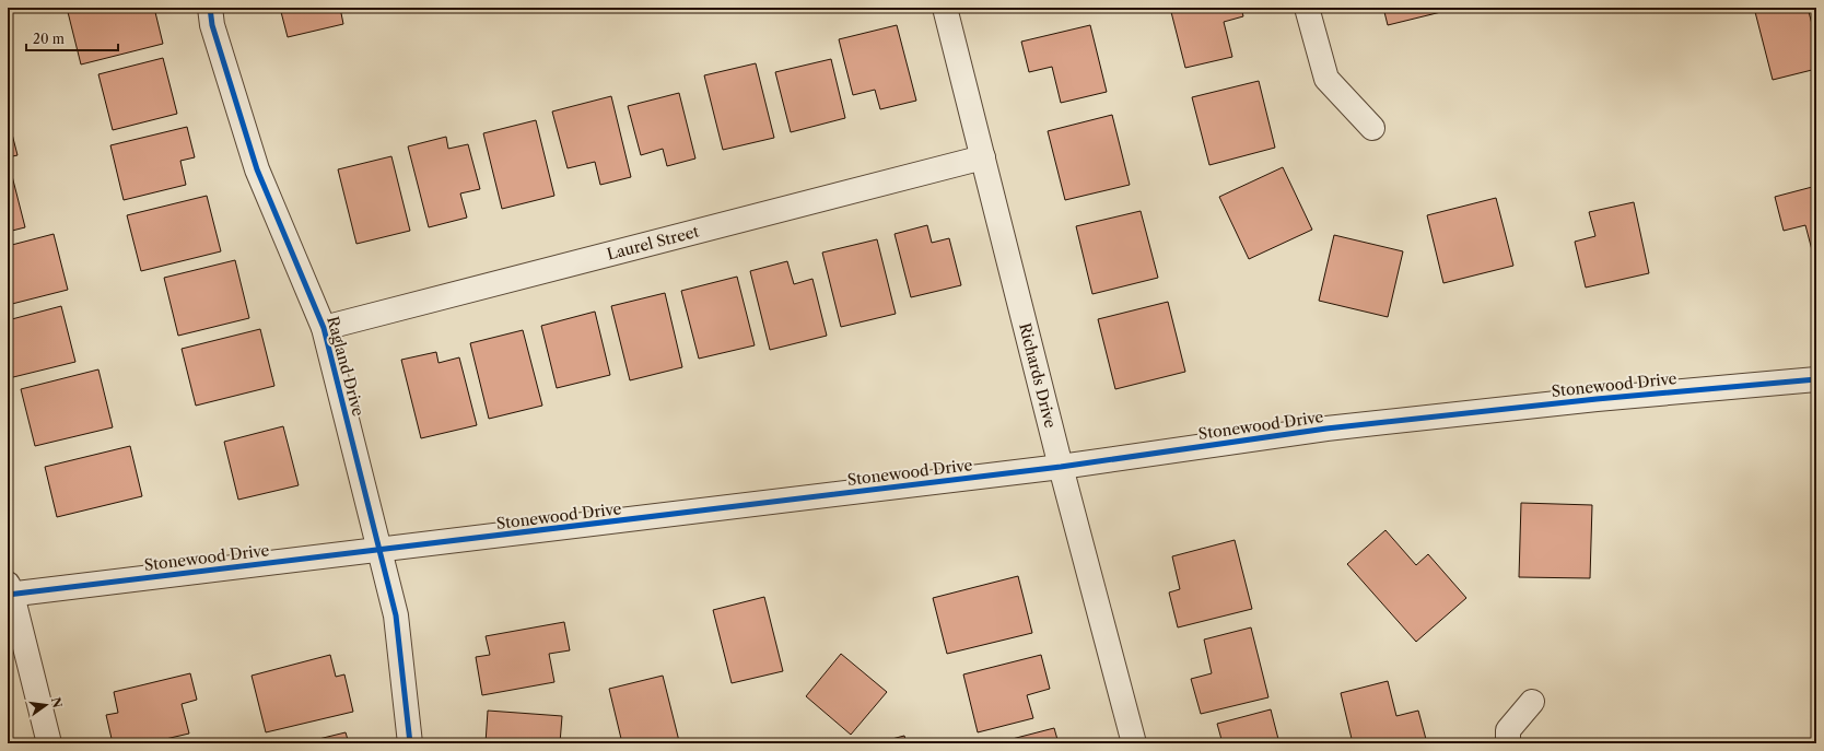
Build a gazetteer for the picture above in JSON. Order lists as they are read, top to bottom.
{
  "streets": {
    "street": [
      "Laurel Street",
      "Ragland Drive",
      "Richards Drive",
      "Stonewood Drive"
    ]
  },
  "crossings": [
    ["Laurel Street", "Ragland Drive"],
    ["Laurel Street", "Richards Drive"],
    ["Ragland Drive", "Stonewood Drive"],
    ["Richards Drive", "Stonewood Drive"]
  ],
  "scale_bar": "20 m",
  "north": "right"
}
